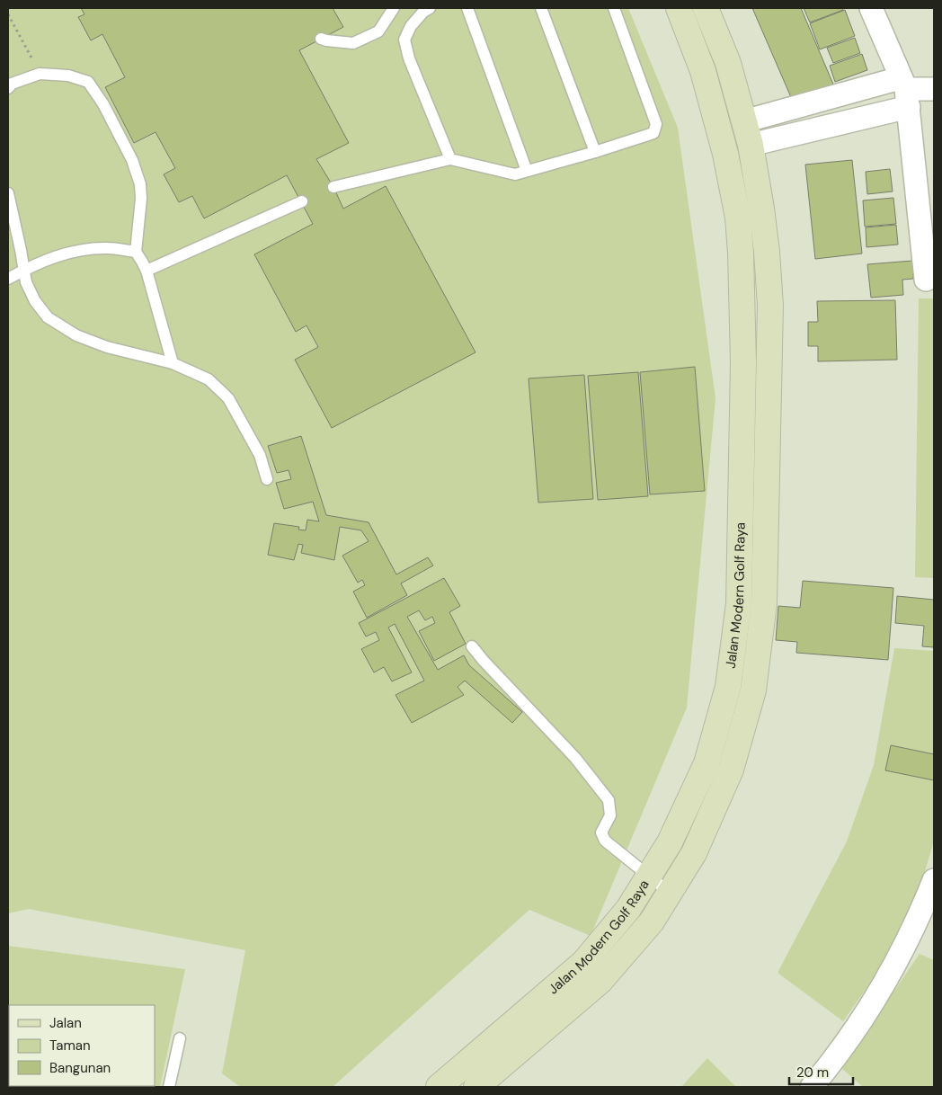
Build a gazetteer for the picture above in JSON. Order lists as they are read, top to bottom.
{
  "streets": {
    "street": ["Jalan Modern Golf Raya"]
  },
  "legend": ["Jalan", "Taman", "Bangunan"],
  "scale_bar": "20 m"
}
